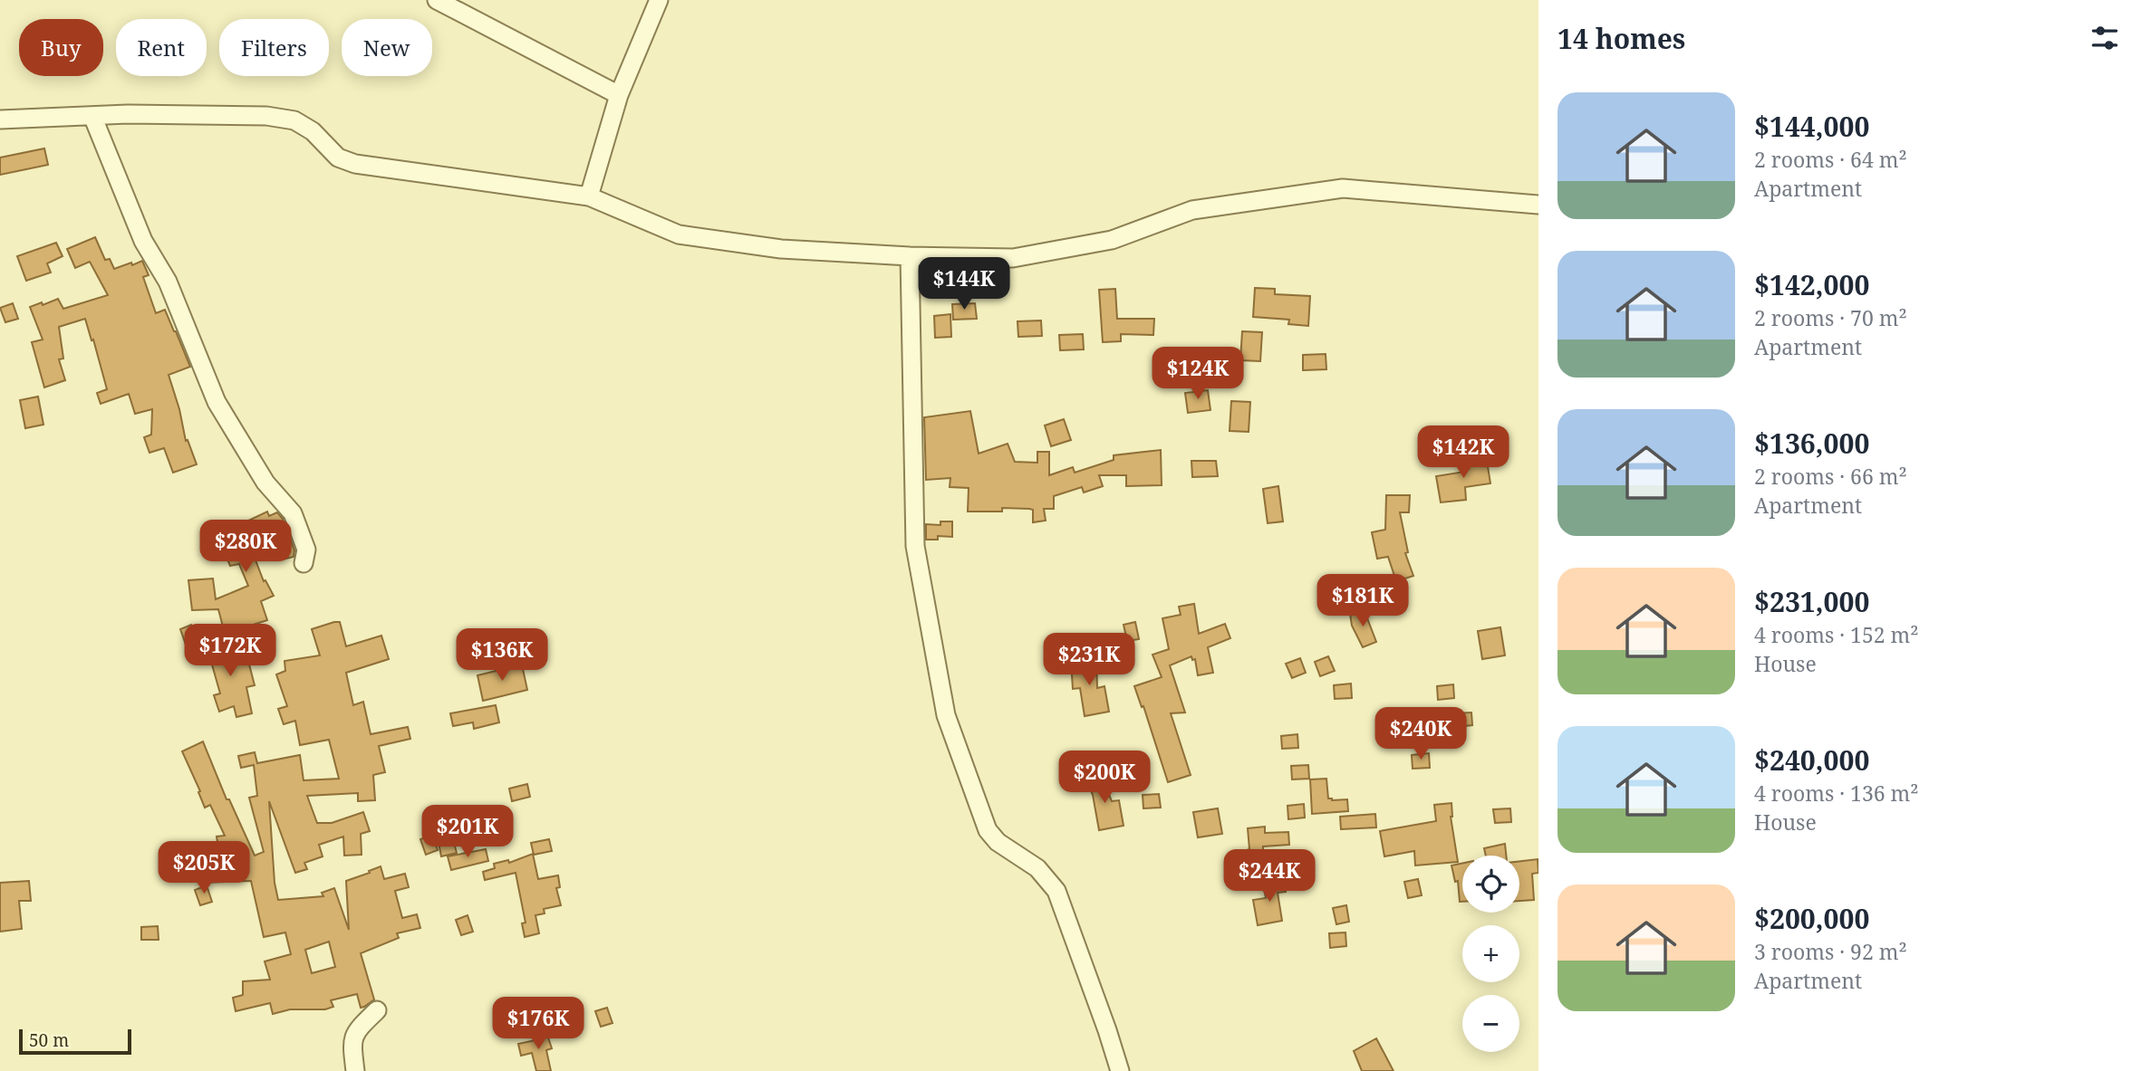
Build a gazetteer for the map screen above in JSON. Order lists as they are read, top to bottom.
{
  "scale_bar": "50 m",
  "page": {
    "heading": "14 homes",
    "chip": [
      "Buy",
      "Rent",
      "Filters",
      "New"
    ],
    "list": [
      {
        "name": "$144,000",
        "note": "2 rooms · 64 m² · Apartment"
      },
      {
        "name": "$142,000",
        "note": "2 rooms · 70 m² · Apartment"
      },
      {
        "name": "$136,000",
        "note": "2 rooms · 66 m² · Apartment"
      },
      {
        "name": "$231,000",
        "note": "4 rooms · 152 m² · House"
      },
      {
        "name": "$240,000",
        "note": "4 rooms · 136 m² · House"
      },
      {
        "name": "$200,000",
        "note": "3 rooms · 92 m² · Apartment"
      }
    ],
    "price": [
      "$144K",
      "$124K",
      "$142K",
      "$280K",
      "$181K",
      "$172K",
      "$136K",
      "$231K",
      "$240K",
      "$200K",
      "$201K",
      "$205K",
      "$244K",
      "$176K"
    ],
    "map_buttons": ["+", "−"],
    "scale": "50 m"
  }
}
